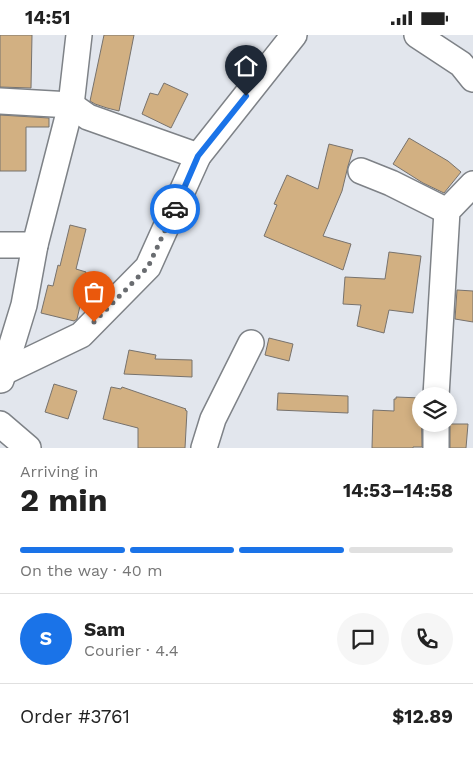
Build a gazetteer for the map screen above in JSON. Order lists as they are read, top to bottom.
{
  "page": {
    "status": "14:51",
    "heading": ["2 min", "Arriving in", "14:53–14:58"],
    "panel": [
      "Sam",
      "Courier · 4.4",
      "Order #3761",
      "$12.89"
    ],
    "bar": "On the way · 40 m",
    "round": "S"
  }
}
